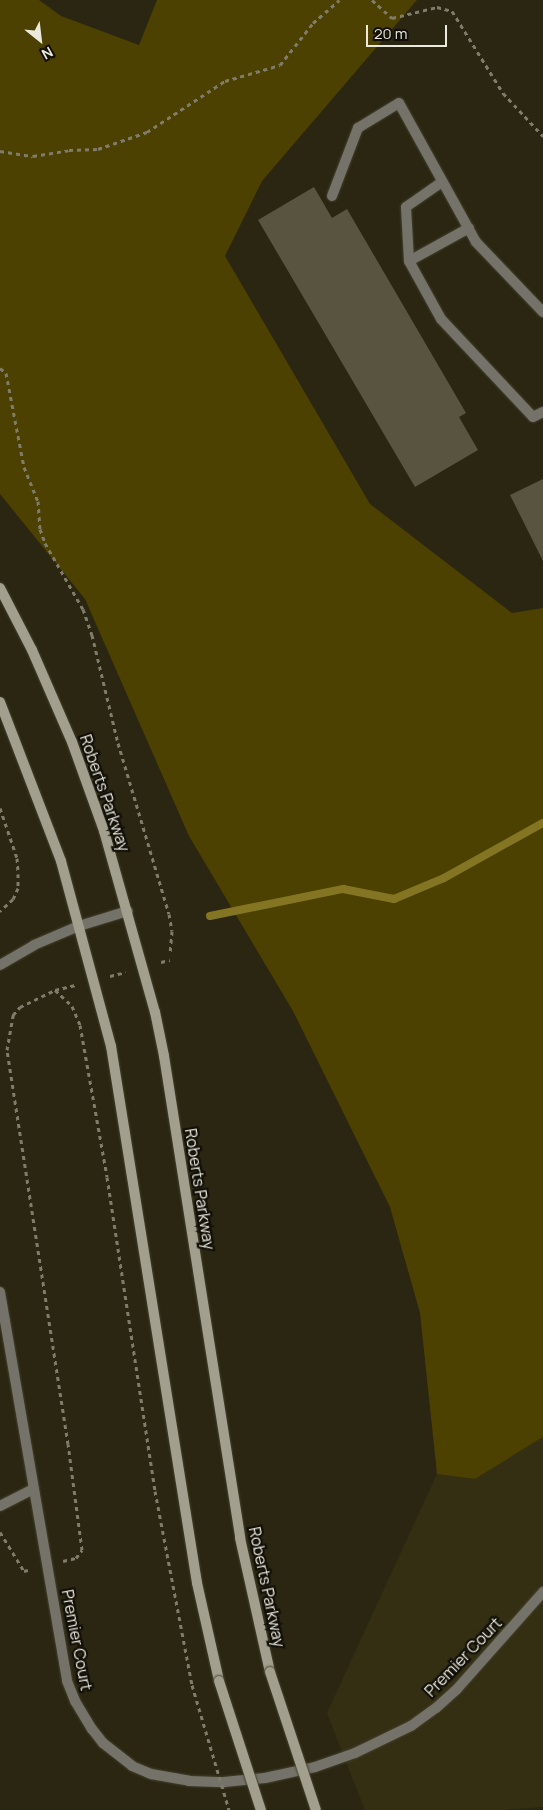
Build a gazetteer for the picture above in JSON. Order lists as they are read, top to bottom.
{
  "streets": {
    "main road": ["Roberts Parkway"],
    "street": ["Premier Court"]
  },
  "scale_bar": "20 m",
  "north": "bottom right"
}
